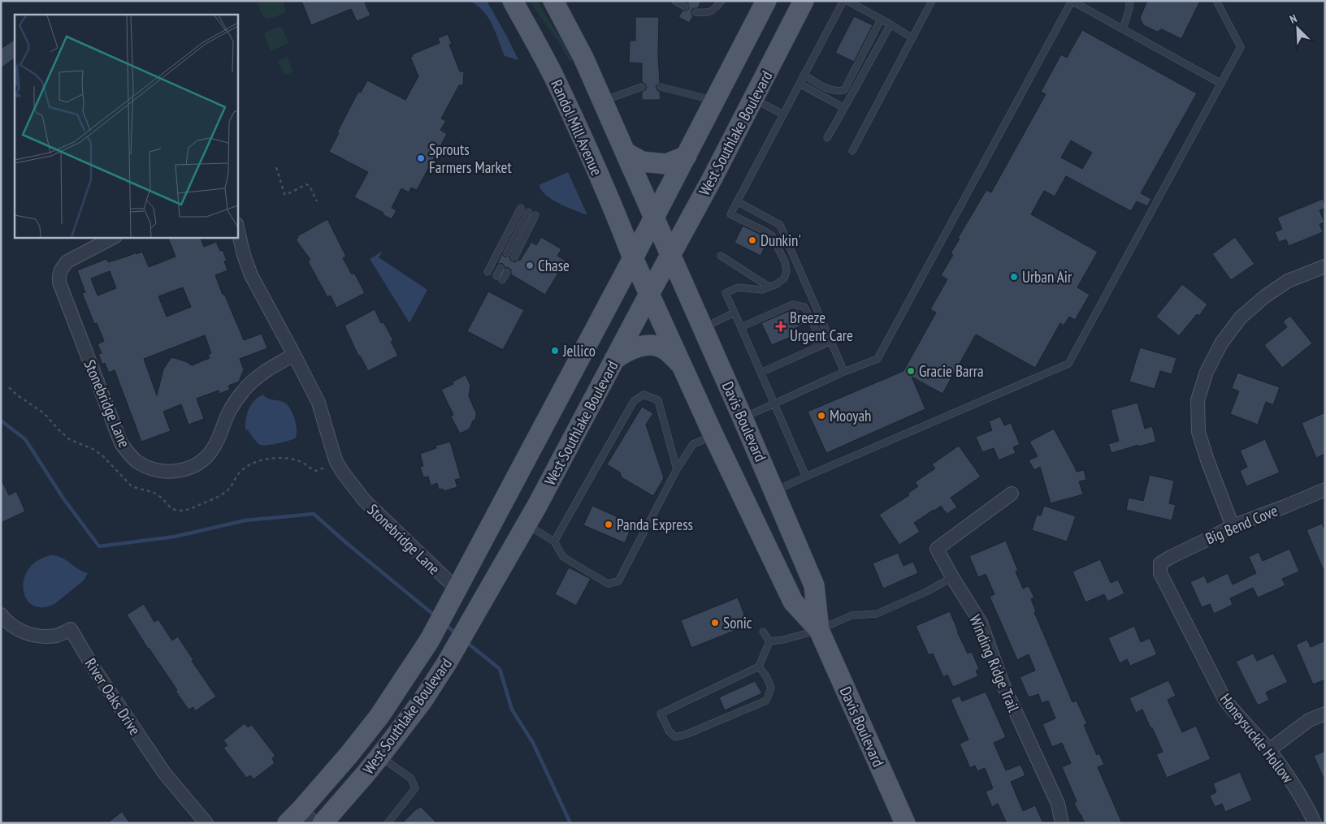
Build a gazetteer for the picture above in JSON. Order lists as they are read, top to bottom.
{
  "streets": {
    "main road": ["Randol Mill Avenue", "West Southlake Boulevard", "Davis Boulevard"],
    "street": [
      "Stonebridge Lane",
      "Big Bend Cove",
      "Winding Ridge Trail",
      "River Oaks Drive",
      "Honeysuckle Hollow"
    ]
  },
  "crossings": [
    ["Randol Mill Avenue", "West Southlake Boulevard"],
    ["Randol Mill Avenue", "Davis Boulevard"],
    ["West Southlake Boulevard", "Stonebridge Lane"],
    ["West Southlake Boulevard", "Davis Boulevard"],
    ["Big Bend Cove", "Honeysuckle Hollow"]
  ],
  "places": {
    "other": [
      "Sprouts Farmers Market",
      "Dunkin'",
      "Chase",
      "Urban Air",
      "Jellico",
      "Gracie Barra",
      "Mooyah",
      "Panda Express",
      "Sonic"
    ],
    "health": ["Breeze Urgent Care"]
  },
  "north": "top left"
}
